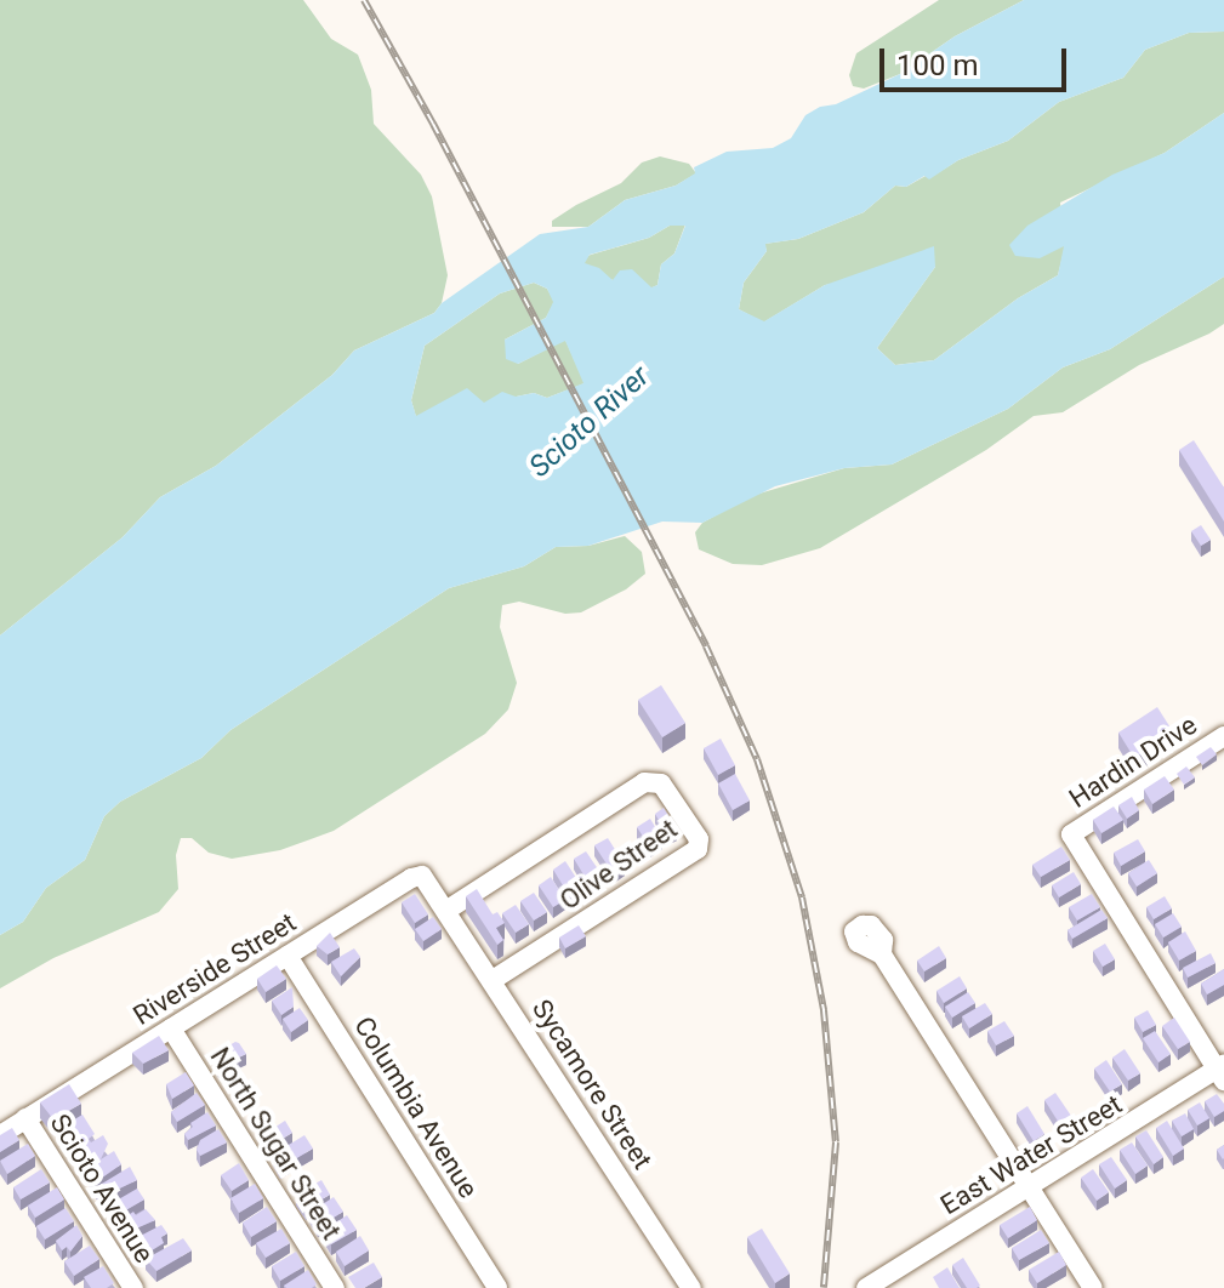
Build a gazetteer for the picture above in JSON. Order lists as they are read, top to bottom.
{
  "streets": {
    "street": [
      "Hardin Drive",
      "Olive Street",
      "Riverside Street",
      "Sycamore Street",
      "Columbia Avenue",
      "North Sugar Street",
      "East Water Street",
      "Scioto Avenue"
    ]
  },
  "crossings": [
    ["Hardin Drive", "East Water Street"],
    ["Olive Street", "Riverside Street"],
    ["Olive Street", "Sycamore Street"],
    ["Riverside Street", "Sycamore Street"],
    ["Riverside Street", "Columbia Avenue"],
    ["Riverside Street", "North Sugar Street"],
    ["Riverside Street", "Scioto Avenue"]
  ],
  "water": ["Scioto River"],
  "scale_bar": "100 m"
}
